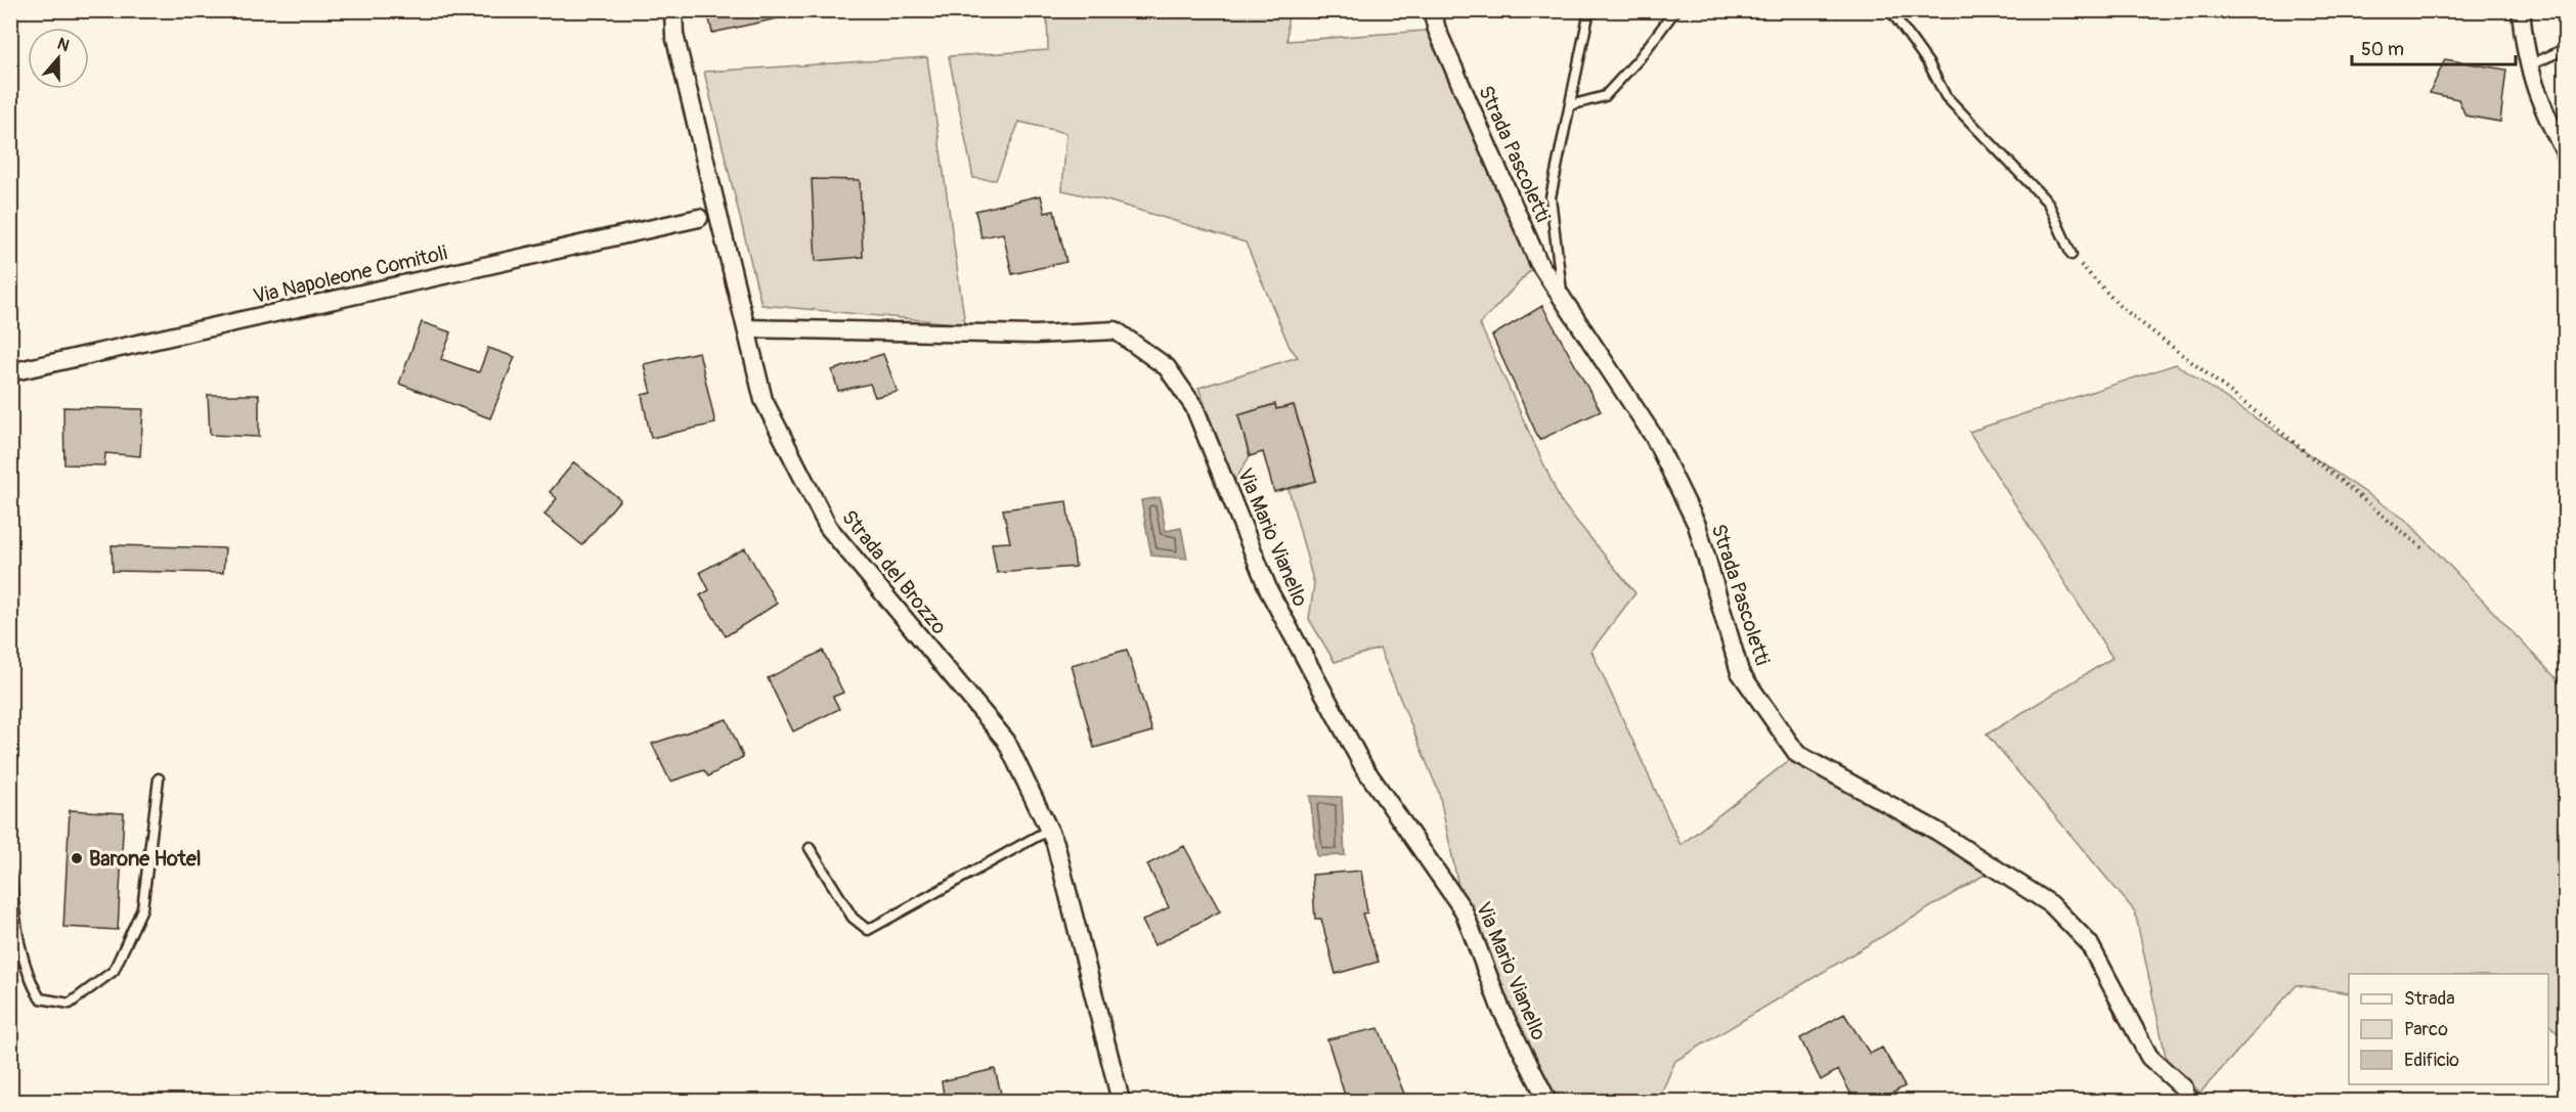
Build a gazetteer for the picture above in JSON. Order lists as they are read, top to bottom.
{
  "streets": {
    "street": [
      "Strada Pascoletti",
      "Via Napoleone Comitoli",
      "Via Mario Vianello",
      "Strada del Brozzo"
    ]
  },
  "crossings": [
    ["Via Mario Vianello", "Strada del Brozzo"]
  ],
  "places": ["Barone Hotel"],
  "legend": ["Strada", "Parco", "Edificio"],
  "scale_bar": "50 m",
  "north": "top"
}
